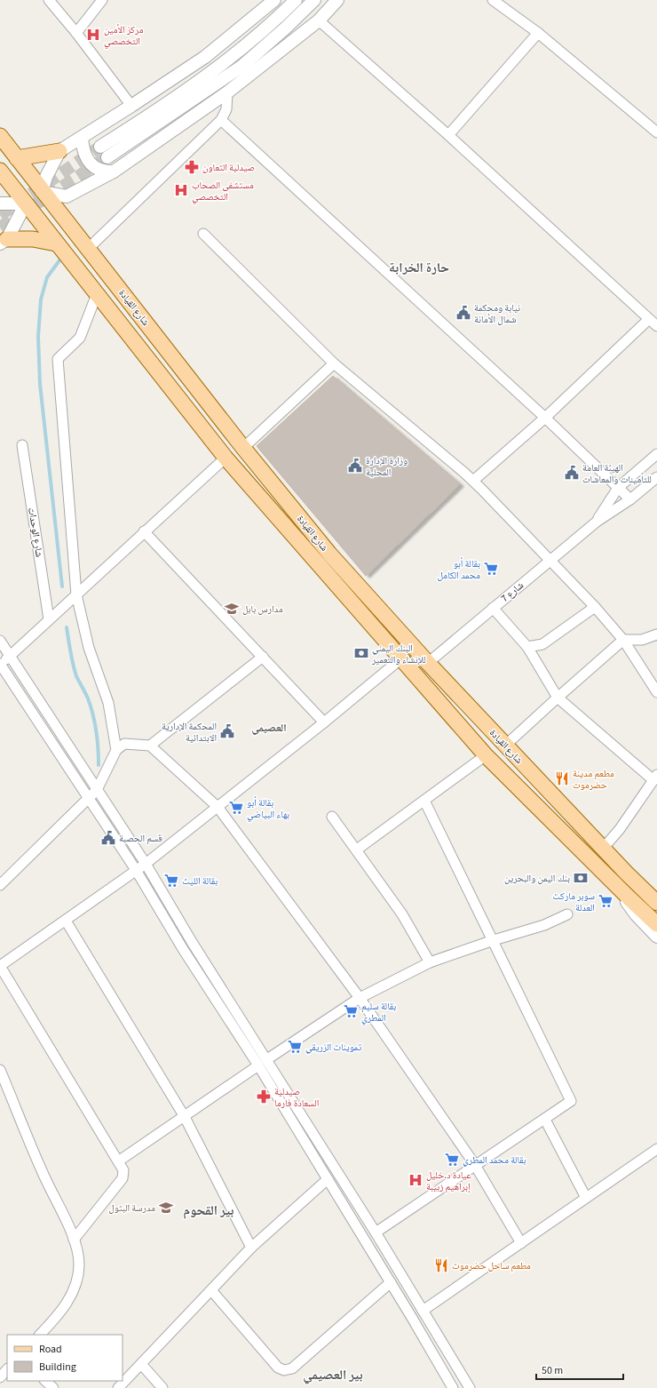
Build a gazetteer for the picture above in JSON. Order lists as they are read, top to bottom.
{
  "streets": {
    "main road": ["شارع القيادة"],
    "street": ["شارع الوحدات", "شارع 7"]
  },
  "crossings": [
    ["شارع القيادة", "شارع 7"]
  ],
  "districts": [
    "حارة الخرابة",
    "العصيمي",
    "بير القحوم",
    "بير العصيمي"
  ],
  "places": {
    "hospital": ["مركز الأمين التخصصي", "مستشفى الصحاب التخصصي", "عيادة د.خليل إبراهيم زبيبة"],
    "pharmacy": ["صيدلية التعاون", "صيدلية السعادة فارما"],
    "public building": [
      "نيابة ومحكمة شمال الأمانة",
      "وزارة الإدارة المحلية",
      "الهيئة العامة للتأمينات والمعاشات",
      "المحكمة الإدارية الابتدائية",
      "قسم الحصبة"
    ],
    "supermarket": [
      "بقالة أبو محمد الكامل",
      "بقالة أبو بهاء البياضي",
      "بقالة الليث",
      "سوبر ماركت العدلة",
      "بقالة سليم المطري",
      "تموينات الزريقي",
      "بقالة محمد المطري"
    ],
    "school or university": ["مدارس بابل", "مدرسة البتول"],
    "bank": ["البنك اليمني للإنشاء والتعمير", "بنك اليمن والبحرين"],
    "restaurant": ["مطعم مدينة حضرموت", "مطعم ساحل حضرموت"]
  },
  "legend": ["Road", "Building"],
  "scale_bar": "50 m"
}
